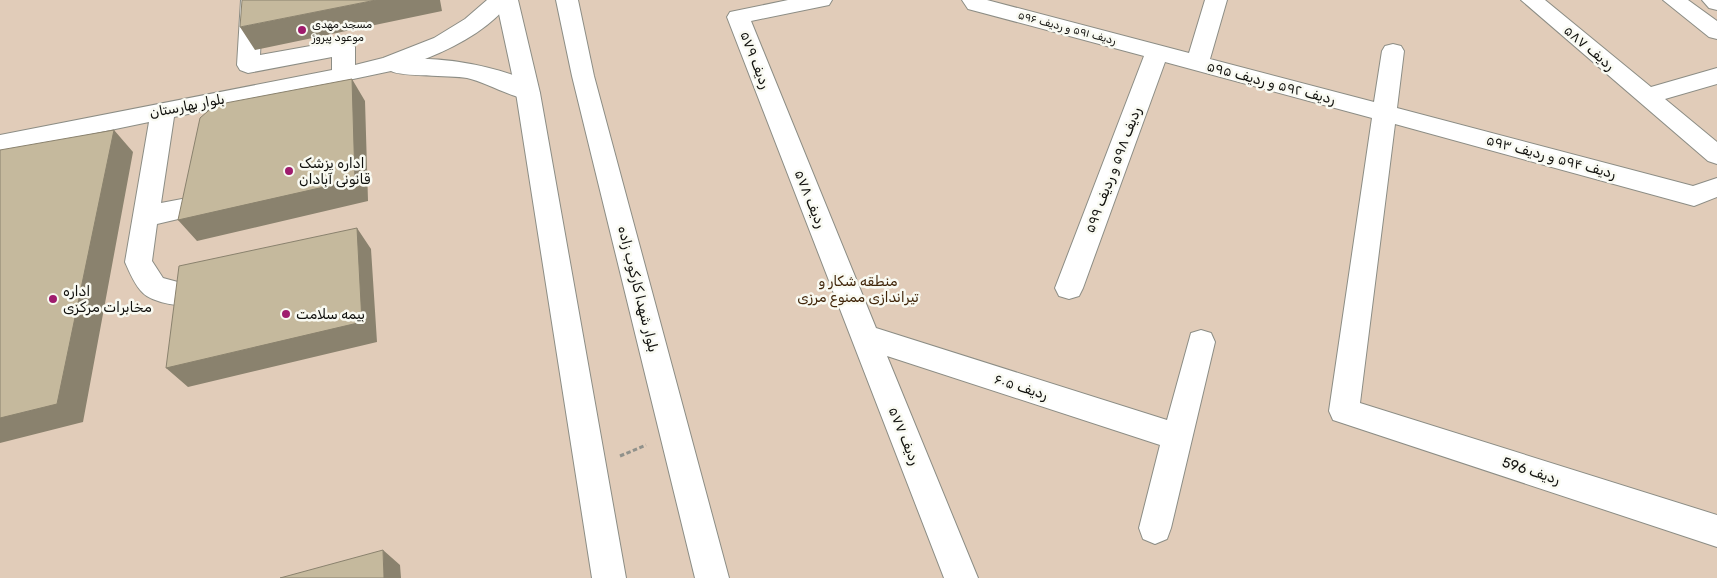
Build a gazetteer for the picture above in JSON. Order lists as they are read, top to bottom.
{
  "streets": {
    "street": [
      "ردیف ۵۹۱ و ردیف ۵۹۶",
      "ردیف ۵۸۷",
      "ردیف ۵۷۹",
      "ردیف ۵۹۲ و ردیف ۵۹۵",
      "بلوار بهارستان",
      "ردیف ۵۹۴ و ردیف ۵۹۳",
      "ردیف ۵۹۸ و ردیف ۵۹۹",
      "ردیف ۵۷۸",
      "بلوار شهدا کارکوب زاده",
      "ردیف ۶۰۵",
      "ردیف ۵۷۷",
      "ردیف 596"
    ]
  },
  "crossings": [
    ["ردیف ۵۹۱ و ردیف ۵۹۶", "ردیف ۵۹۲ و ردیف ۵۹۵"],
    ["ردیف ۵۹۱ و ردیف ۵۹۶", "ردیف ۵۹۸ و ردیف ۵۹۹"],
    ["ردیف ۵۷۹", "ردیف ۵۷۸"],
    ["ردیف ۵۹۲ و ردیف ۵۹۵", "ردیف ۵۹۴ و ردیف ۵۹۳"],
    ["ردیف ۵۹۲ و ردیف ۵۹۵", "ردیف ۵۹۸ و ردیف ۵۹۹"],
    ["ردیف ۵۹۲ و ردیف ۵۹۵", "ردیف 596"],
    ["ردیف ۵۹۴ و ردیف ۵۹۳", "ردیف 596"],
    ["ردیف ۵۷۸", "ردیف ۵۷۷"],
    ["ردیف ۶۰۵", "ردیف ۵۷۷"]
  ],
  "parks": ["منطقه شکار و تیراندازی ممنوع مرزی"],
  "places": [
    "مسجد مهدی موعود پیروز",
    "اداره پزشک قانونی آبادان",
    "اداره مخابرات مرکزی",
    "بیمه سلامت"
  ]
}
